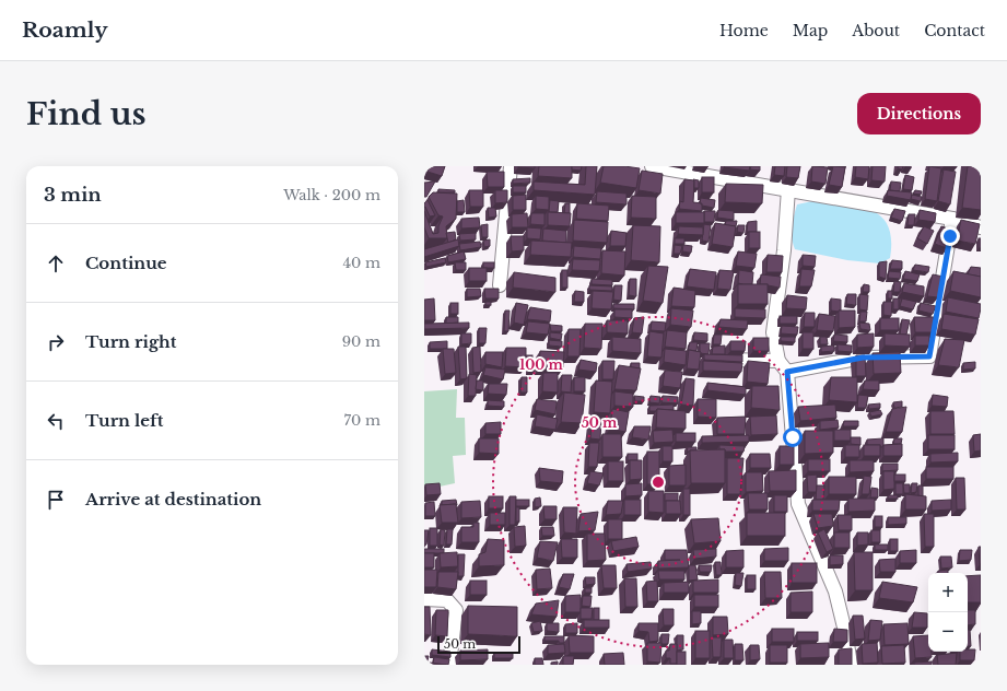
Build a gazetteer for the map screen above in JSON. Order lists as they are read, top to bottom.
{
  "scale_bar": "50 m",
  "page": {
    "header": "Roamly",
    "nav": [
      "Home",
      "Map",
      "About",
      "Contact"
    ],
    "buttons": "Directions",
    "title": "Find us",
    "heading": ["3 min", "Walk · 200 m"],
    "list": [
      ["Continue", "40 m"],
      ["Turn right", "90 m"],
      ["Turn left", "70 m"],
      "Arrive at destination"
    ],
    "map_buttons": ["+", "−"],
    "scale": "50 m"
  },
  "rings": ["100 m", "50 m"]
}
